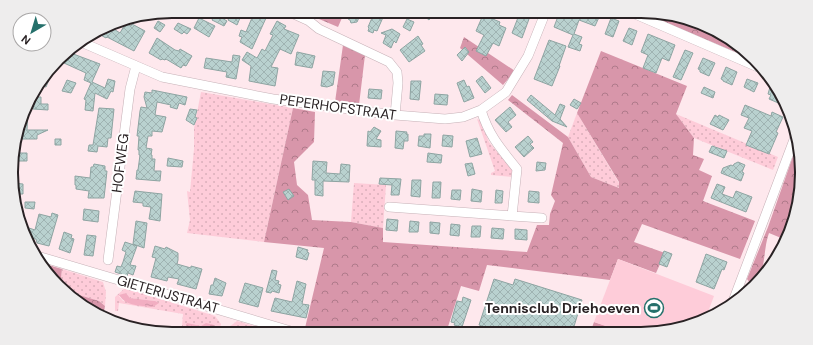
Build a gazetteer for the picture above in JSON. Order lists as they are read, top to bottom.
{
  "streets": {
    "street": ["PEPERHOFSTRAAT", "HOFWEG", "GIETERIJSTRAAT"]
  },
  "crossings": [
    ["PEPERHOFSTRAAT", "HOFWEG"]
  ],
  "places": {
    "sports": ["Tennisclub Driehoeven"]
  },
  "north": "bottom left"
}
